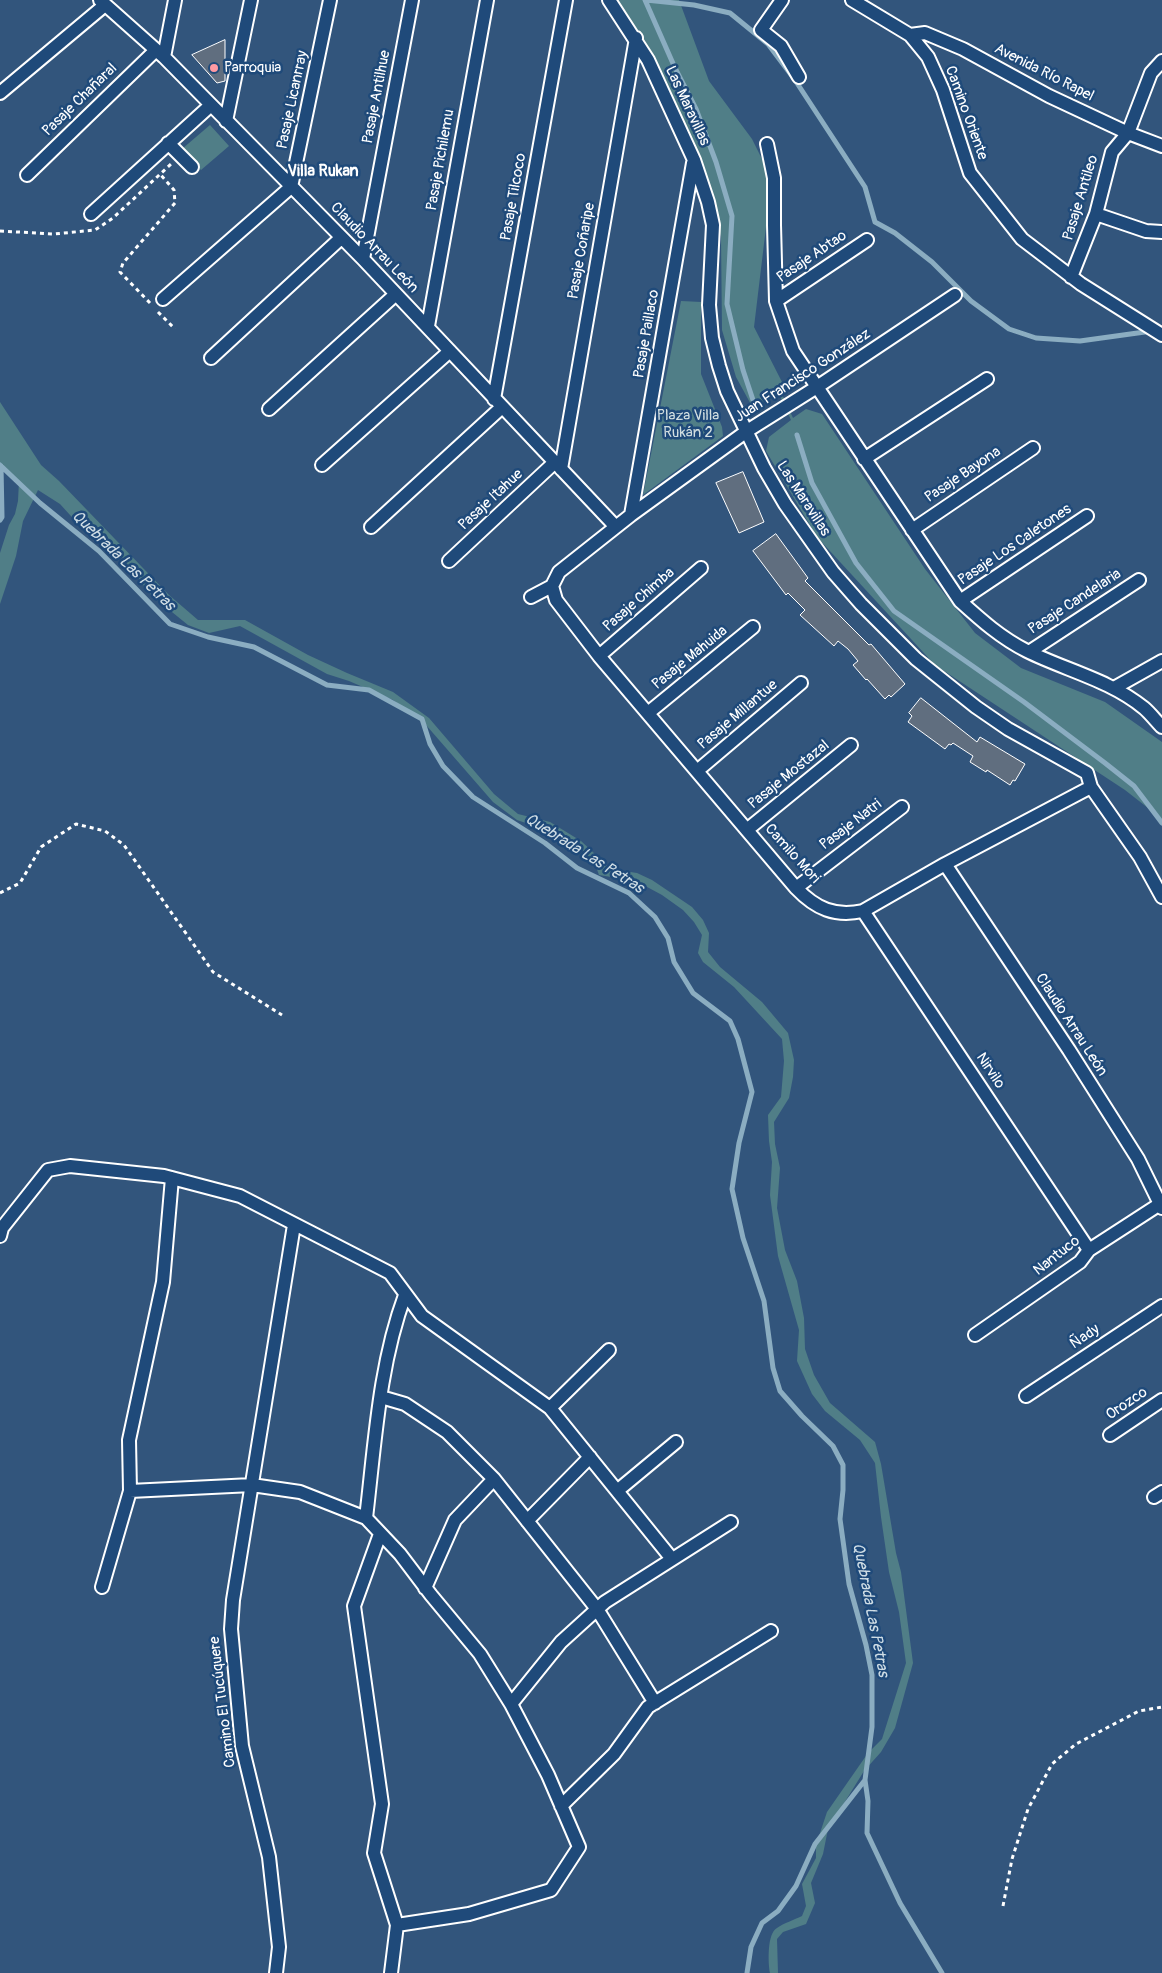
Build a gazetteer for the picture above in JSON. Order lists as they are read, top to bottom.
{
  "streets": {
    "street": [
      "Avenida Río Rapel",
      "Pasaje Antilhue",
      "Pasaje Chañaral",
      "Pasaje Licanrray",
      "Las Maravillas",
      "Camino Oriente",
      "Pasaje Pichilemu",
      "Pasaje Tilcoco",
      "Pasaje Antileo",
      "Claudio Arrau León",
      "Pasaje Coñaripe",
      "Pasaje Abtao",
      "Pasaje Paillaco",
      "Juan Francisco González",
      "Pasaje Bayona",
      "Pasaje Itahue",
      "Pasaje Los Caletones",
      "Pasaje Chimba",
      "Pasaje Candelaria",
      "Pasaje Mahuida",
      "Pasaje Millantue",
      "Pasaje Mostazal",
      "Pasaje Natri",
      "Camilo Mori",
      "Nirvilo",
      "Nantuco",
      "Ñady",
      "Orozco",
      "Camino El Tucúquere"
    ]
  },
  "crossings": [
    ["Avenida Río Rapel", "Camino Oriente"],
    ["Avenida Río Rapel", "Pasaje Antileo"],
    ["Pasaje Antilhue", "Claudio Arrau León"],
    ["Pasaje Chañaral", "Claudio Arrau León"],
    ["Pasaje Licanrray", "Claudio Arrau León"],
    ["Las Maravillas", "Pasaje Coñaripe"],
    ["Las Maravillas", "Pasaje Paillaco"],
    ["Las Maravillas", "Juan Francisco González"],
    ["Las Maravillas", "Camilo Mori"],
    ["Camino Oriente", "Pasaje Antileo"],
    ["Pasaje Pichilemu", "Claudio Arrau León"],
    ["Pasaje Tilcoco", "Claudio Arrau León"],
    ["Claudio Arrau León", "Pasaje Coñaripe"],
    ["Claudio Arrau León", "Juan Francisco González"],
    ["Claudio Arrau León", "Pasaje Itahue"],
    ["Claudio Arrau León", "Camilo Mori"],
    ["Claudio Arrau León", "Nantuco"],
    ["Pasaje Coñaripe", "Pasaje Itahue"],
    ["Pasaje Paillaco", "Juan Francisco González"],
    ["Juan Francisco González", "Camilo Mori"],
    ["Pasaje Chimba", "Camilo Mori"],
    ["Pasaje Mahuida", "Camilo Mori"],
    ["Pasaje Millantue", "Camilo Mori"],
    ["Pasaje Mostazal", "Camilo Mori"],
    ["Pasaje Natri", "Camilo Mori"],
    ["Camilo Mori", "Nirvilo"],
    ["Nirvilo", "Nantuco"]
  ],
  "districts": ["Villa Rukan"],
  "water": ["Quebrada Las Petras"],
  "parks": ["Plaza Villa Rukán 2"],
  "places": ["Parroquia"]
}
